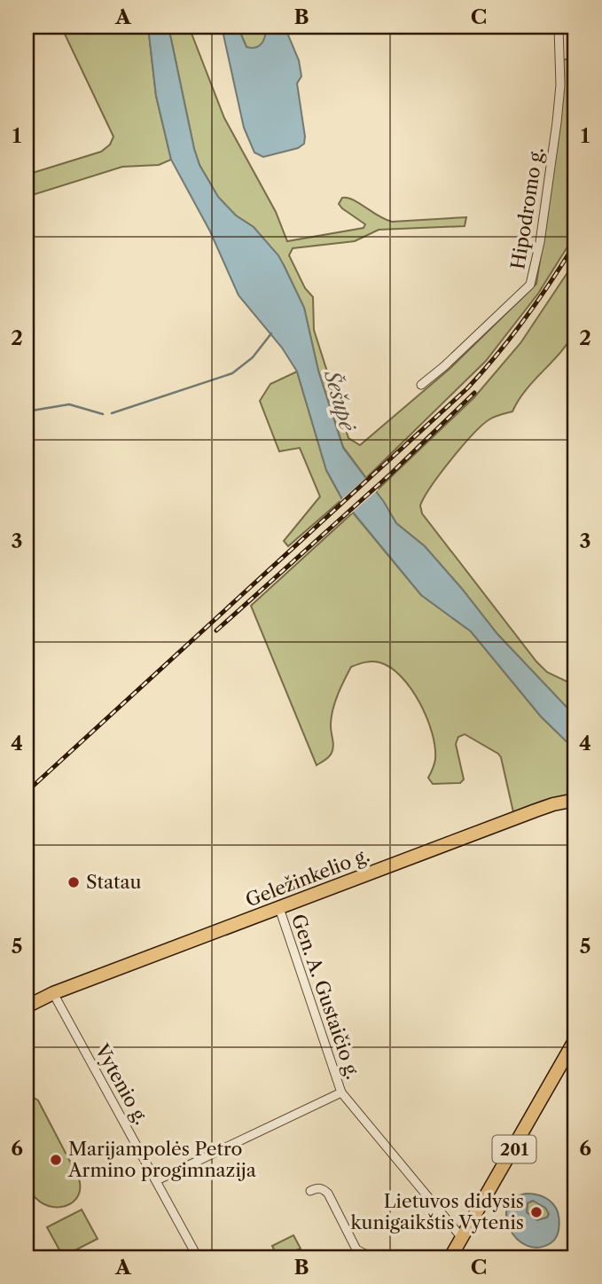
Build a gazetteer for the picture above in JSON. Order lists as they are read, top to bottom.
{
  "streets": {
    "main road": ["Geležinkelio g.", "201"],
    "street": ["Hipodromo g.", "Gen. A. Gustaičio g.", "Vytenio g."]
  },
  "crossings": [
    ["Geležinkelio g.", "Gen. A. Gustaičio g."],
    ["Geležinkelio g.", "Vytenio g."],
    ["Gen. A. Gustaičio g.", "201"]
  ],
  "water": ["Šešupė"],
  "places": ["Statau", "Marijampolės Petro Armino progimnazija", "Lietuvos didysis kunigaikštis Vytenis"],
  "grid": {
    "columns": ["A", "B", "C"],
    "rows": [
      "1",
      "2",
      "3",
      "4",
      "5",
      "6"
    ]
  }
}
